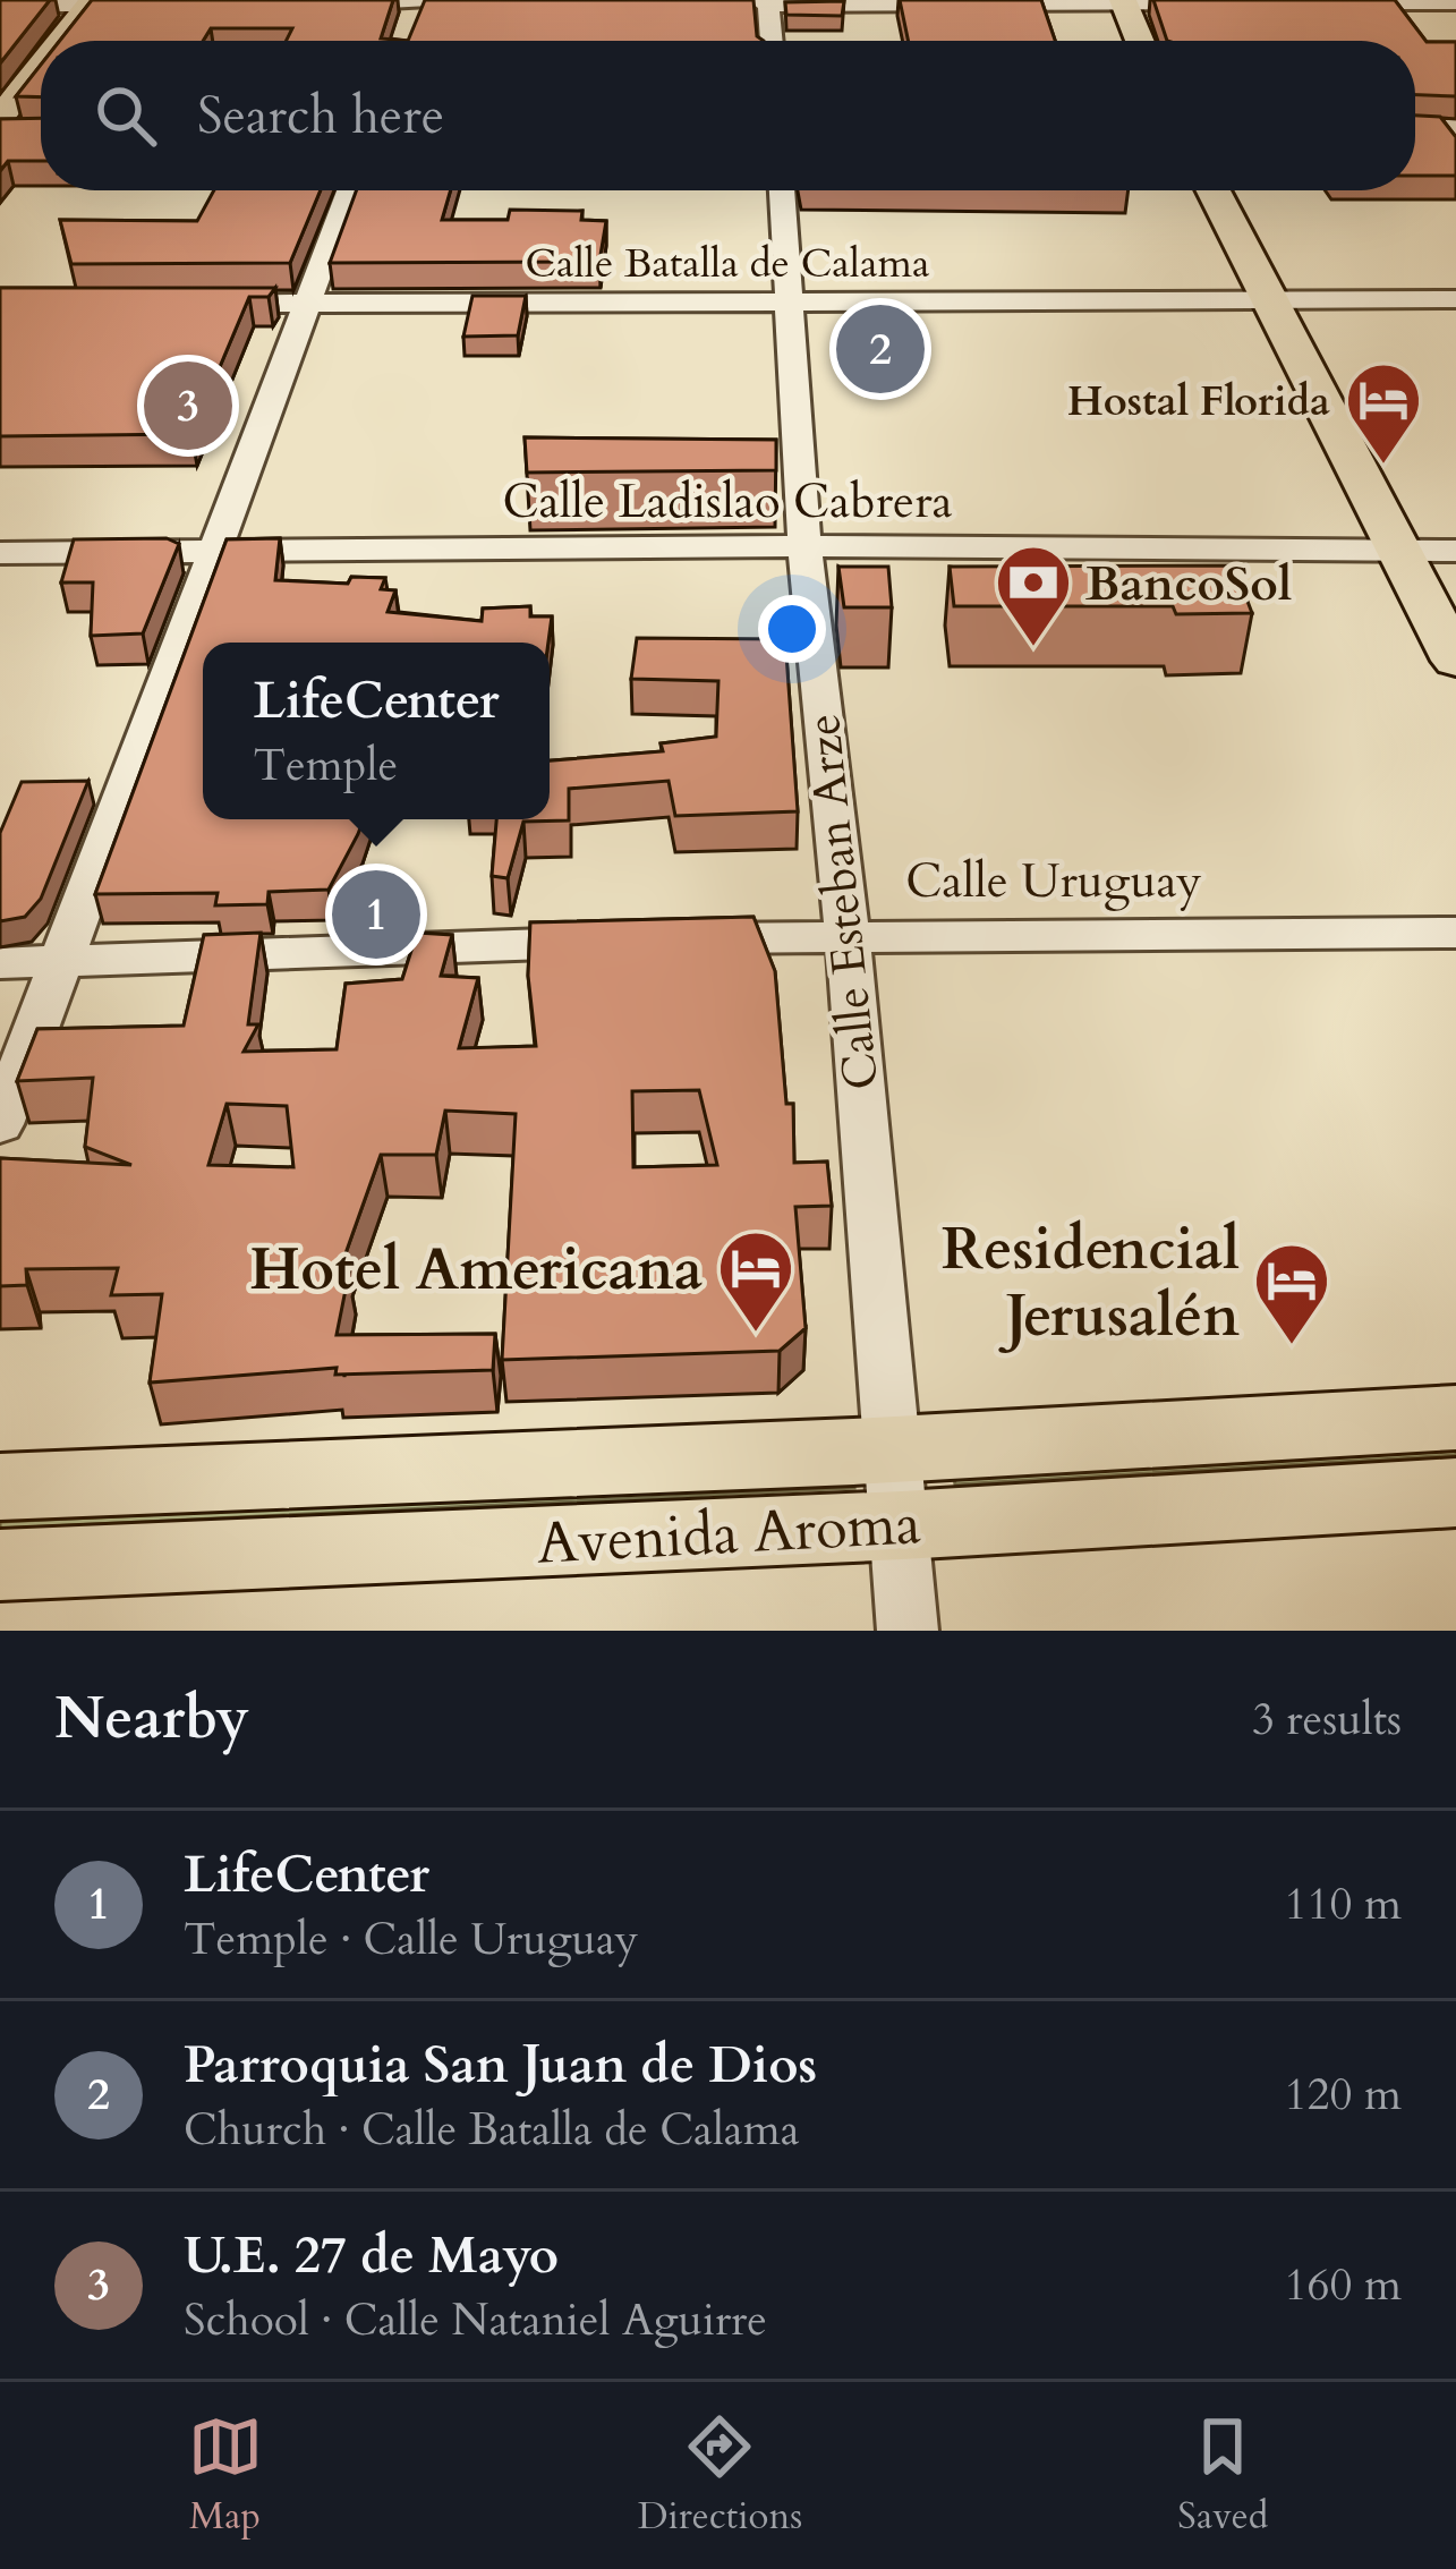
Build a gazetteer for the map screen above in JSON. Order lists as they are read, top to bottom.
{
  "streets": {
    "main road": ["Avenida Aroma"],
    "street": [
      "Calle Batalla de Calama",
      "Calle Ladislao Cabrera",
      "Calle Uruguay",
      "Calle Esteban Arze"
    ]
  },
  "crossings": [
    ["Calle Batalla de Calama", "Calle Esteban Arze"],
    ["Calle Ladislao Cabrera", "Calle Esteban Arze"],
    ["Calle Uruguay", "Calle Esteban Arze"],
    ["Calle Esteban Arze", "Avenida Aroma"]
  ],
  "places": {
    "hotel": ["Hostal Florida", "Hotel Americana", "Residencial Jerusalén"],
    "bank": ["BancoSol"]
  },
  "page": {
    "search": "Search here",
    "pins": ["2", "3", "1"],
    "popup": ["LifeCenter", "Temple"],
    "heading": ["Nearby", "3 results"],
    "list": [
      {
        "mark": "1",
        "name": "LifeCenter",
        "note": "Temple · Calle Uruguay",
        "value": "110 m"
      },
      {
        "mark": "2",
        "name": "Parroquia San Juan de Dios",
        "note": "Church · Calle Batalla de Calama",
        "value": "120 m"
      },
      {
        "mark": "3",
        "name": "U.E. 27 de Mayo",
        "note": "School · Calle Nataniel Aguirre",
        "value": "160 m"
      }
    ],
    "nav": ["Map", "Directions", "Saved"]
  }
}
